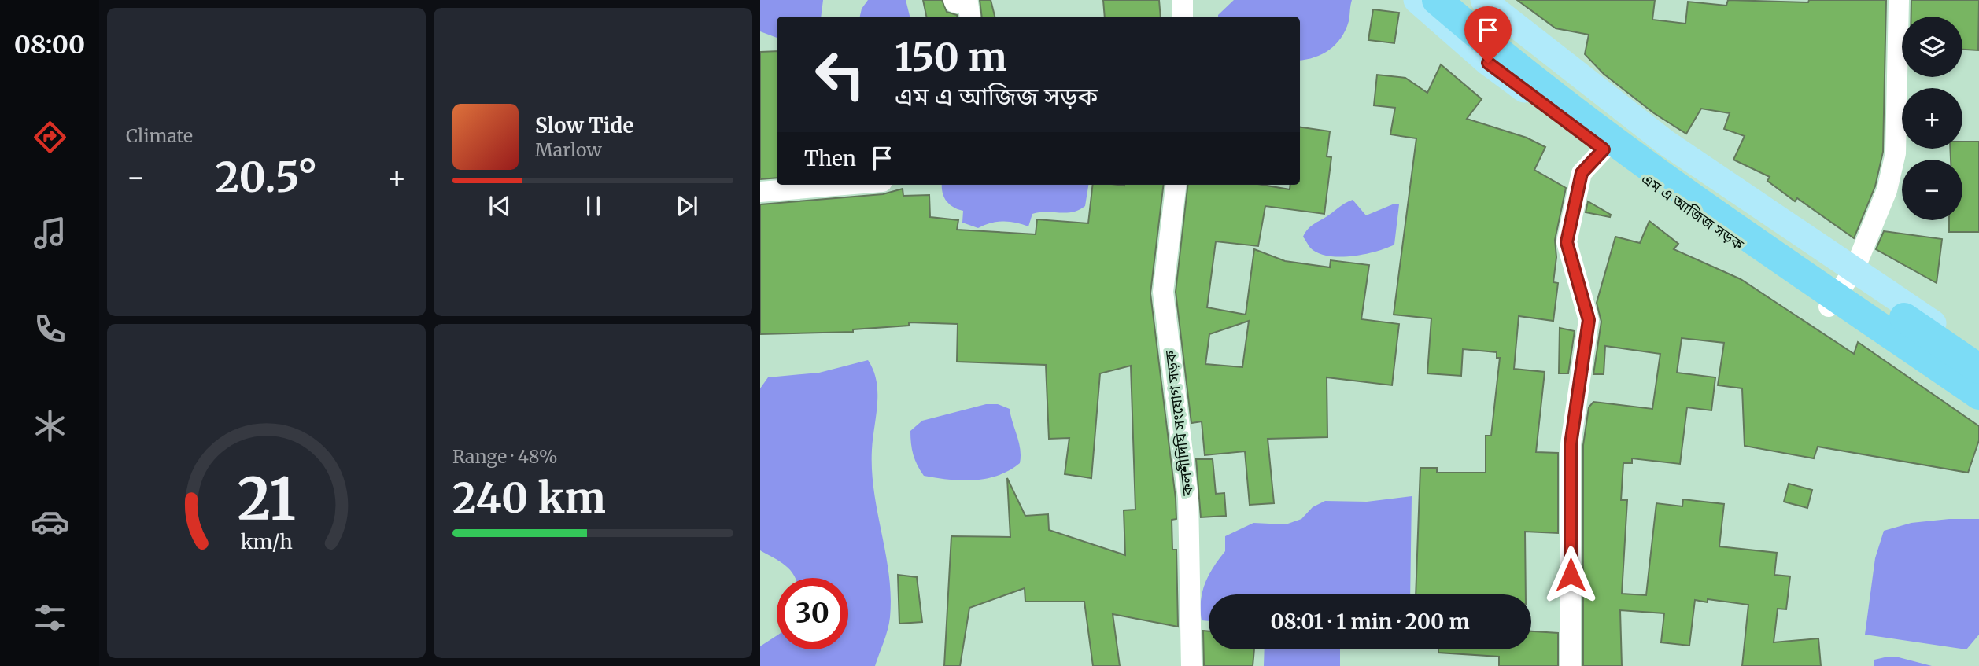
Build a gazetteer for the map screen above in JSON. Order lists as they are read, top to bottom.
{
  "streets": {
    "main road": ["এম এ আজিজ সড়ক"],
    "street": ["কলশীদিঘি সংযোগ সড়ক"]
  },
  "page": {
    "tabs": "08:00",
    "tile": [
      "Climate",
      ["Range · 48%", "240 km"]
    ],
    "map_buttons": ["+", "−"],
    "turn": ["150 m", "এম এ আজিজ সড়ক"],
    "song": ["Slow Tide", "Marlow"],
    "then": "Then",
    "heat": ["−", "20.5°", "+"],
    "limit": "30",
    "trip": "08:01 · 1 min · 200 m",
    "gauge": ["21", "km/h"]
  }
}
